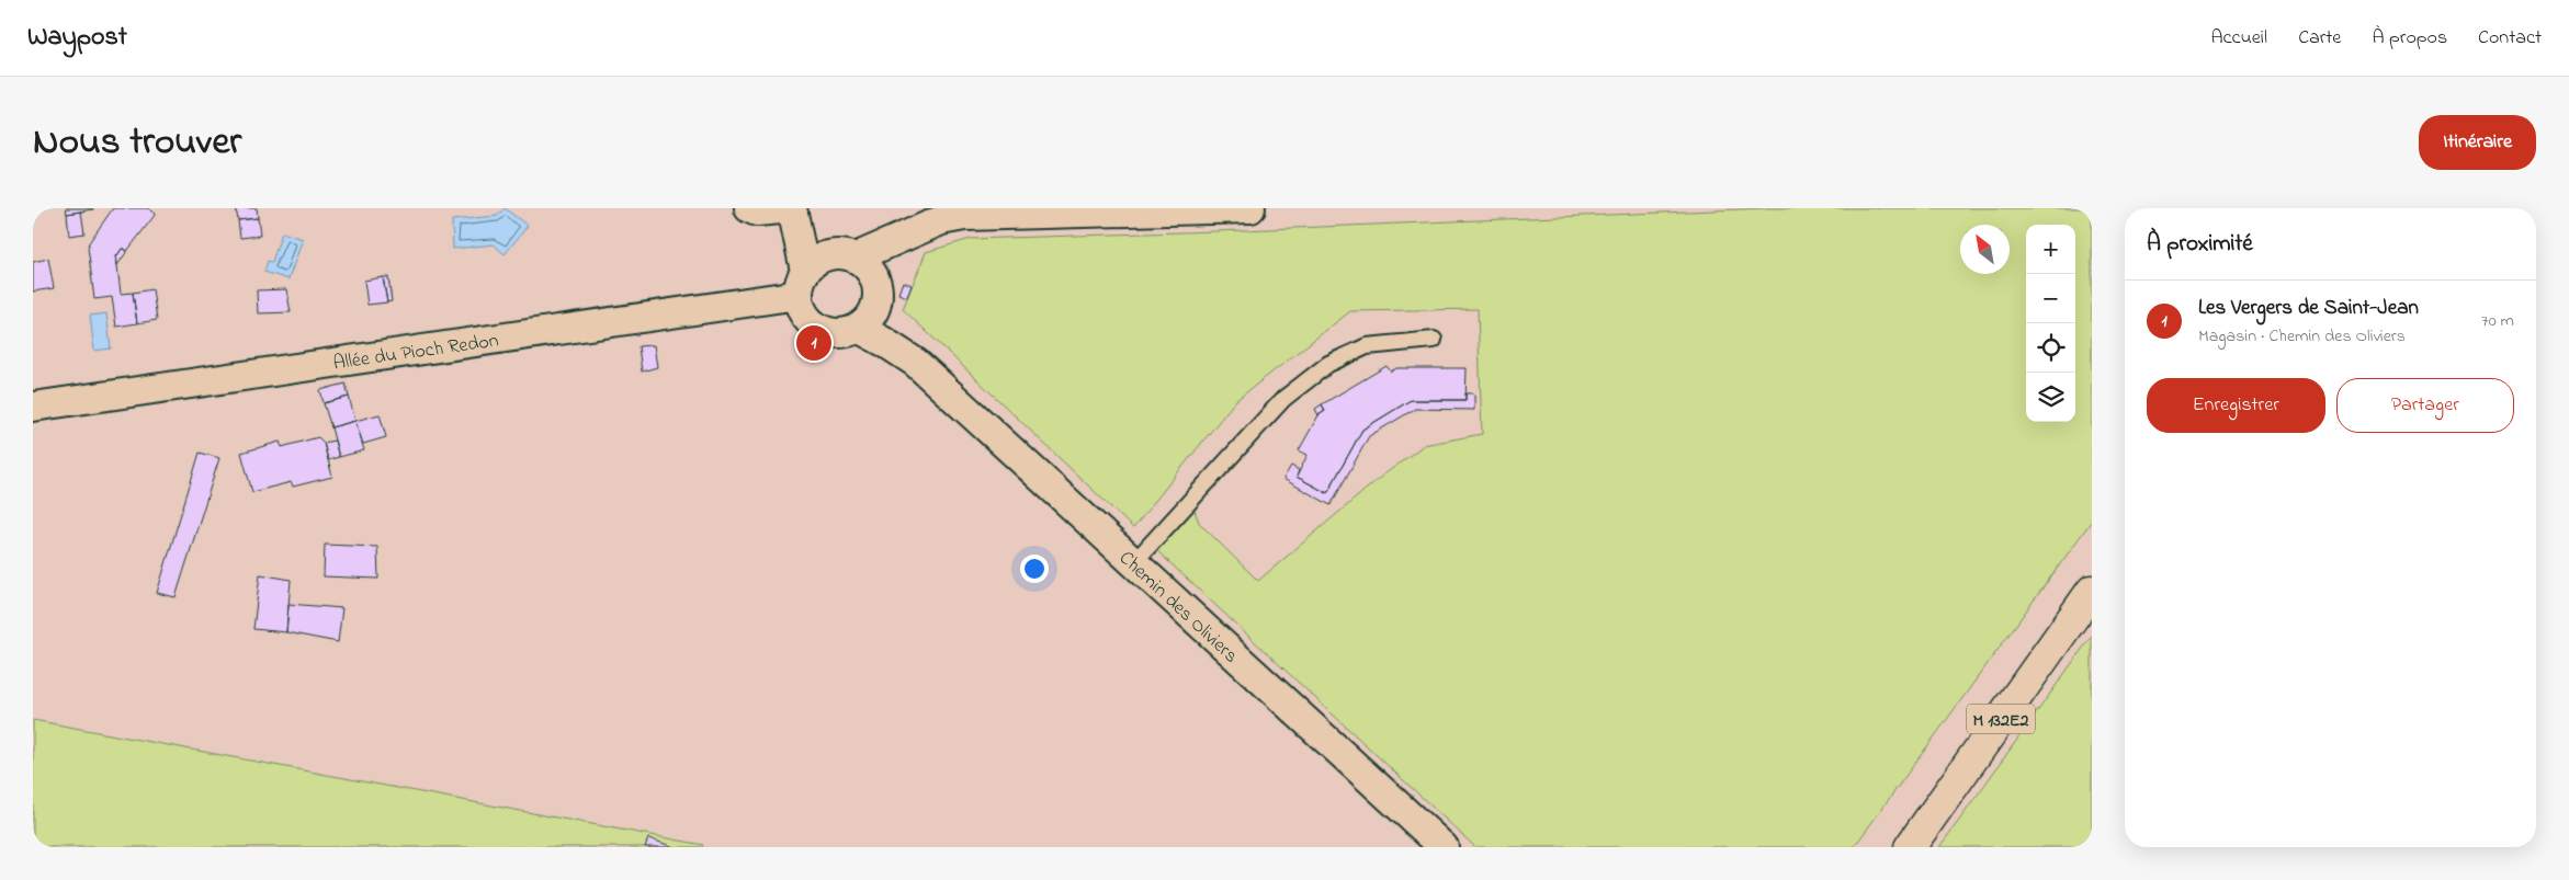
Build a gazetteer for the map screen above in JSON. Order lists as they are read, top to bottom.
{
  "streets": {
    "main road": ["M 132E2"],
    "street": ["Allée du Pioch Redon", "Chemin des Oliviers"]
  },
  "crossings": [
    ["Allée du Pioch Redon", "Chemin des Oliviers"]
  ],
  "north": "top left",
  "page": {
    "header": "Waypost",
    "nav": [
      "Accueil",
      "Carte",
      "À propos",
      "Contact"
    ],
    "title": "Nous trouver",
    "buttons": [
      "Itinéraire",
      ["Enregistrer", "Partager"]
    ],
    "heading": "À proximité",
    "map_buttons": ["+", "−"],
    "list": [
      {
        "mark": "1",
        "name": "Les Vergers de Saint-Jean",
        "note": "Magasin · Chemin des Oliviers",
        "value": "70 m"
      }
    ],
    "pins": "1"
  }
}
